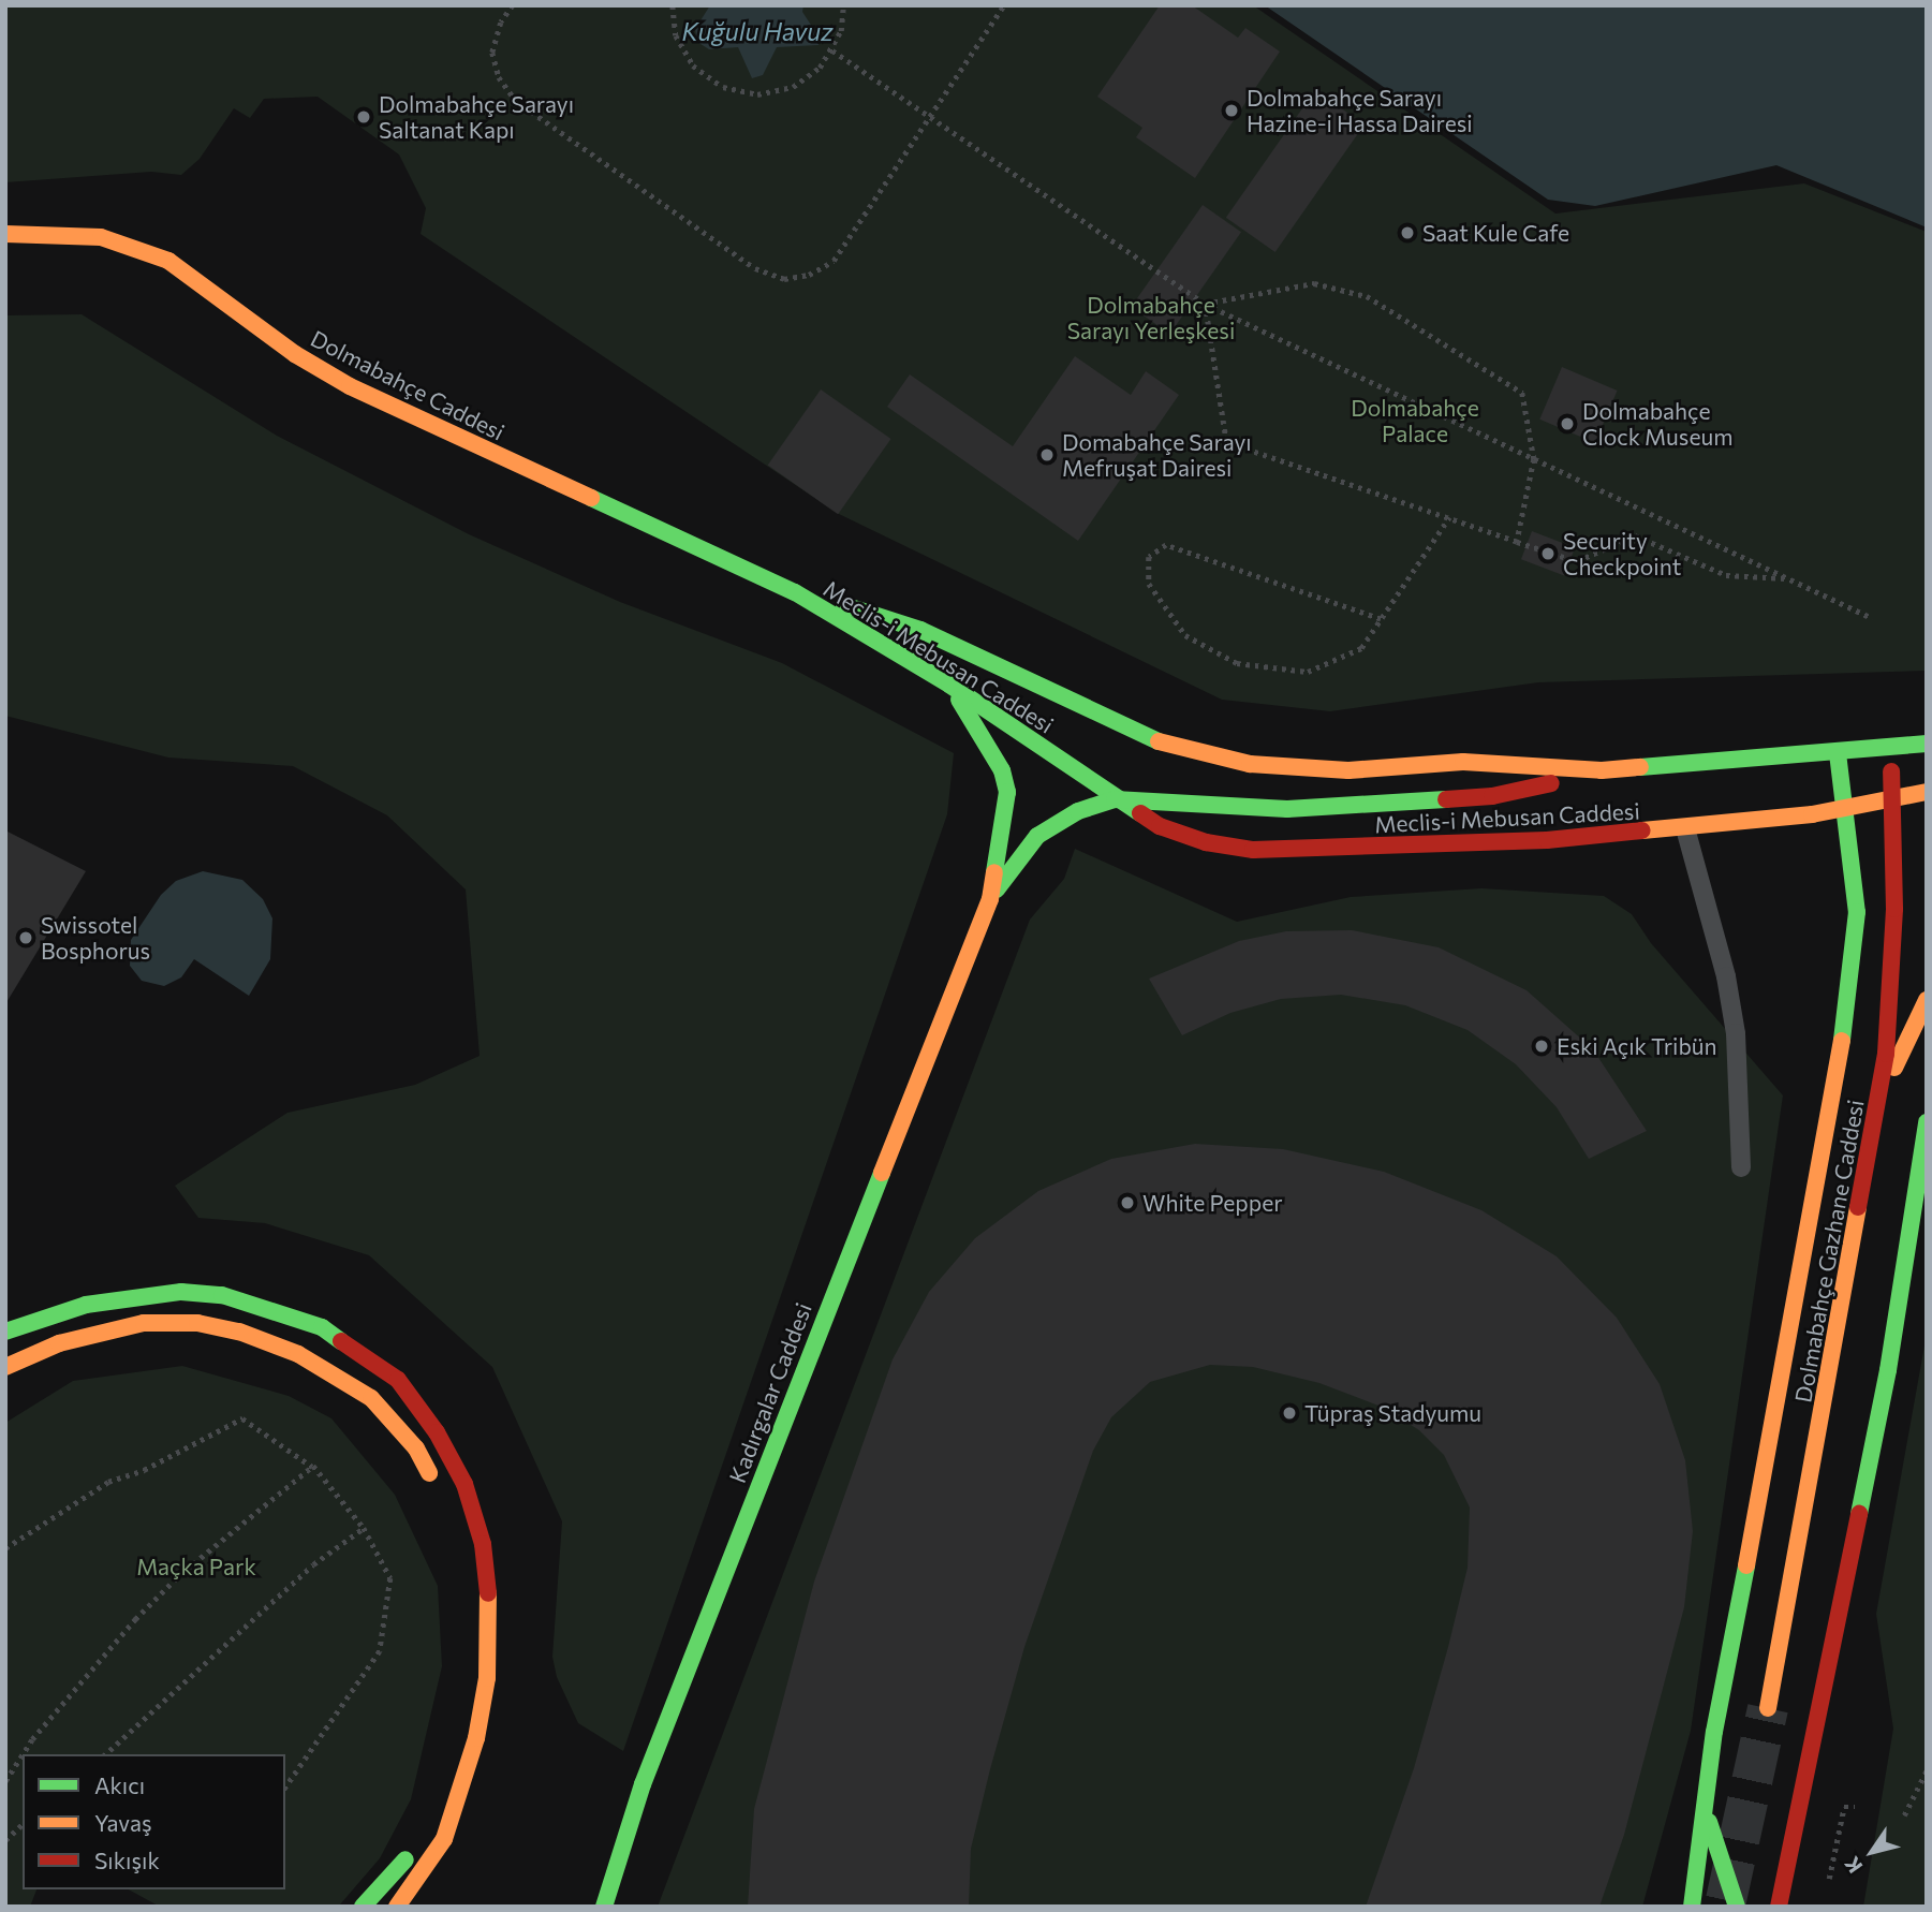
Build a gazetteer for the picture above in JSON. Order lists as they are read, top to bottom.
{
  "streets": {
    "main road": [
      "Dolmabahçe Caddesi",
      "Meclis-i Mebusan Caddesi",
      "Dolmabahçe Gazhane Caddesi",
      "Kadırgalar Caddesi"
    ]
  },
  "crossings": [
    ["Dolmabahçe Caddesi", "Meclis-i Mebusan Caddesi"],
    ["Meclis-i Mebusan Caddesi", "Dolmabahçe Gazhane Caddesi"],
    ["Meclis-i Mebusan Caddesi", "Kadırgalar Caddesi"]
  ],
  "water": ["Kuğulu Havuz"],
  "parks": ["Dolmabahçe Sarayı Yerleşkesi", "Dolmabahçe Palace", "Maçka Park"],
  "places": [
    "Dolmabahçe Sarayı Hazine-i Hassa Dairesi",
    "Dolmabahçe Sarayı Saltanat Kapı",
    "Saat Kule Cafe",
    "Dolmabahçe Clock Museum",
    "Domabahçe Sarayı Mefruşat Dairesi",
    "Security Checkpoint",
    "Swissotel Bosphorus",
    "Eski Açık Tribün",
    "White Pepper",
    "Tüpraş Stadyumu"
  ],
  "legend": ["Akıcı", "Yavaş", "Sıkışık"],
  "north": "bottom left"
}
